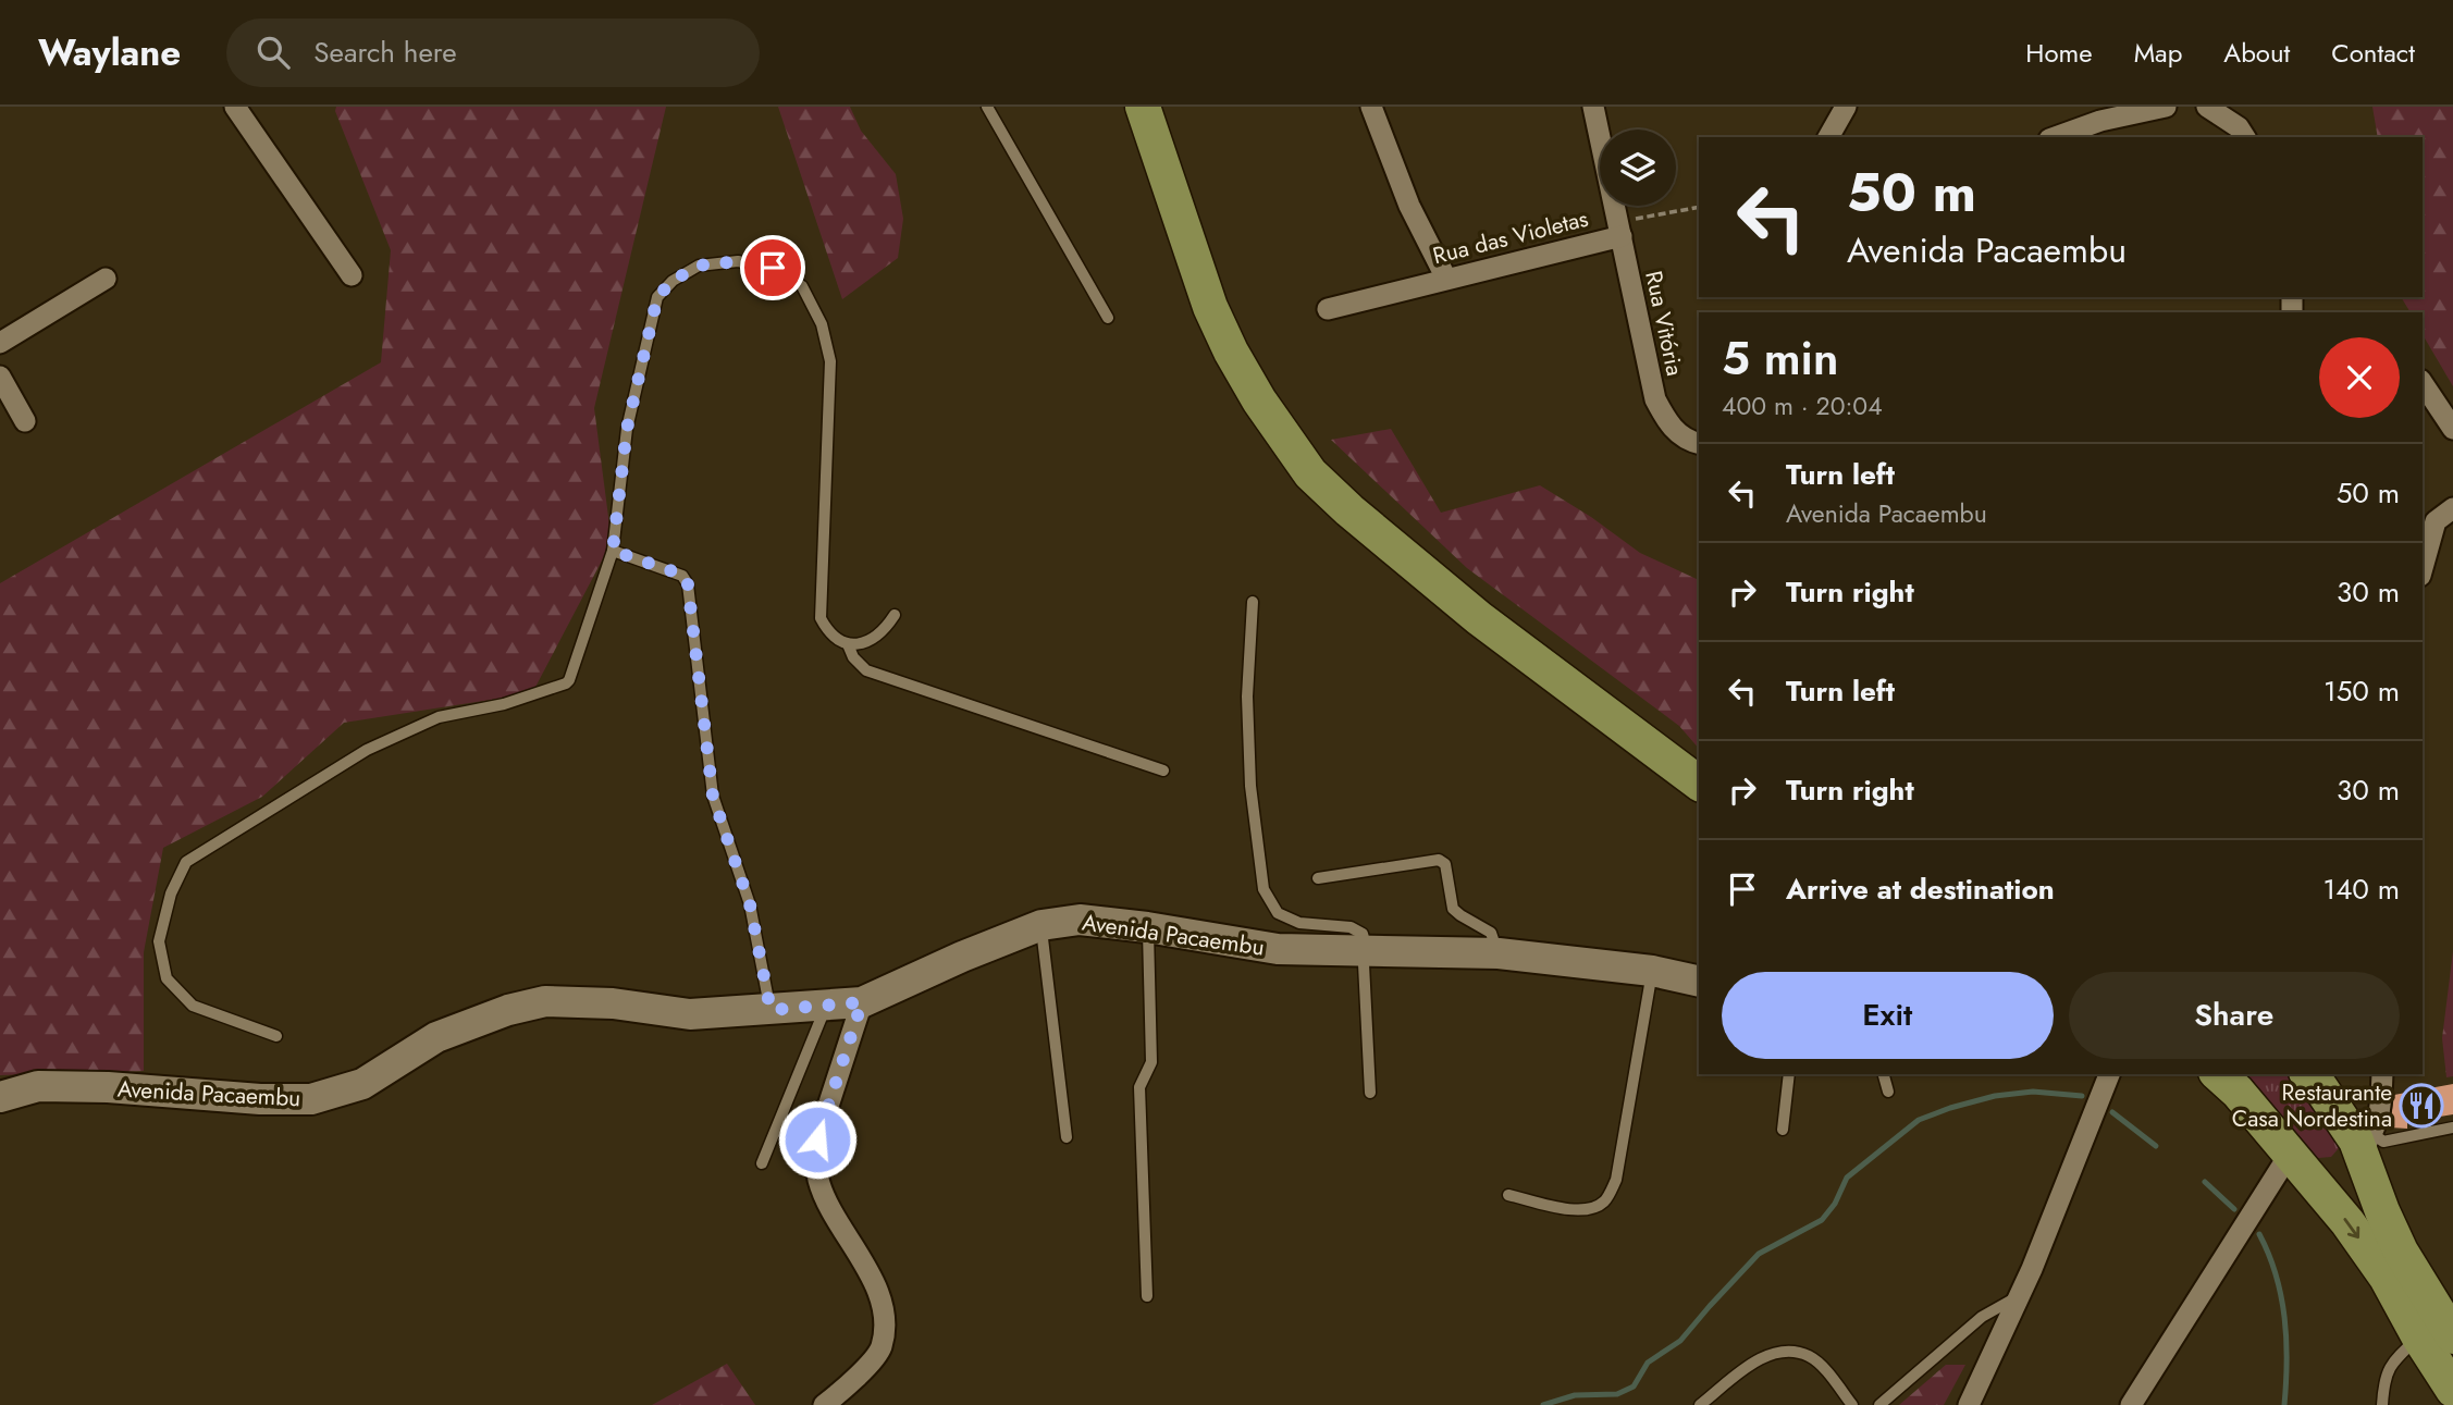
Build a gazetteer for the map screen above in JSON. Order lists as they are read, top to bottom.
{
  "streets": {
    "street": ["Rua das Violetas", "Rua Vitória", "Avenida Pacaembu"]
  },
  "crossings": [
    ["Rua das Violetas", "Rua Vitória"]
  ],
  "places": {
    "restaurant": ["Restaurante Casa Nordestina"]
  },
  "page": {
    "header": "Waylane",
    "search": "Search here",
    "nav": [
      "Home",
      "Map",
      "About",
      "Contact"
    ],
    "turn": ["50 m", "Avenida Pacaembu"],
    "heading": ["5 min", "400 m · 20:04"],
    "list": [
      {
        "name": "Turn left",
        "note": "Avenida Pacaembu",
        "value": "50 m"
      },
      {
        "name": "Turn right",
        "value": "30 m"
      },
      {
        "name": "Turn left",
        "value": "150 m"
      },
      {
        "name": "Turn right",
        "value": "30 m"
      },
      {
        "name": "Arrive at destination",
        "value": "140 m"
      }
    ],
    "buttons": ["Exit", "Share"]
  }
}
